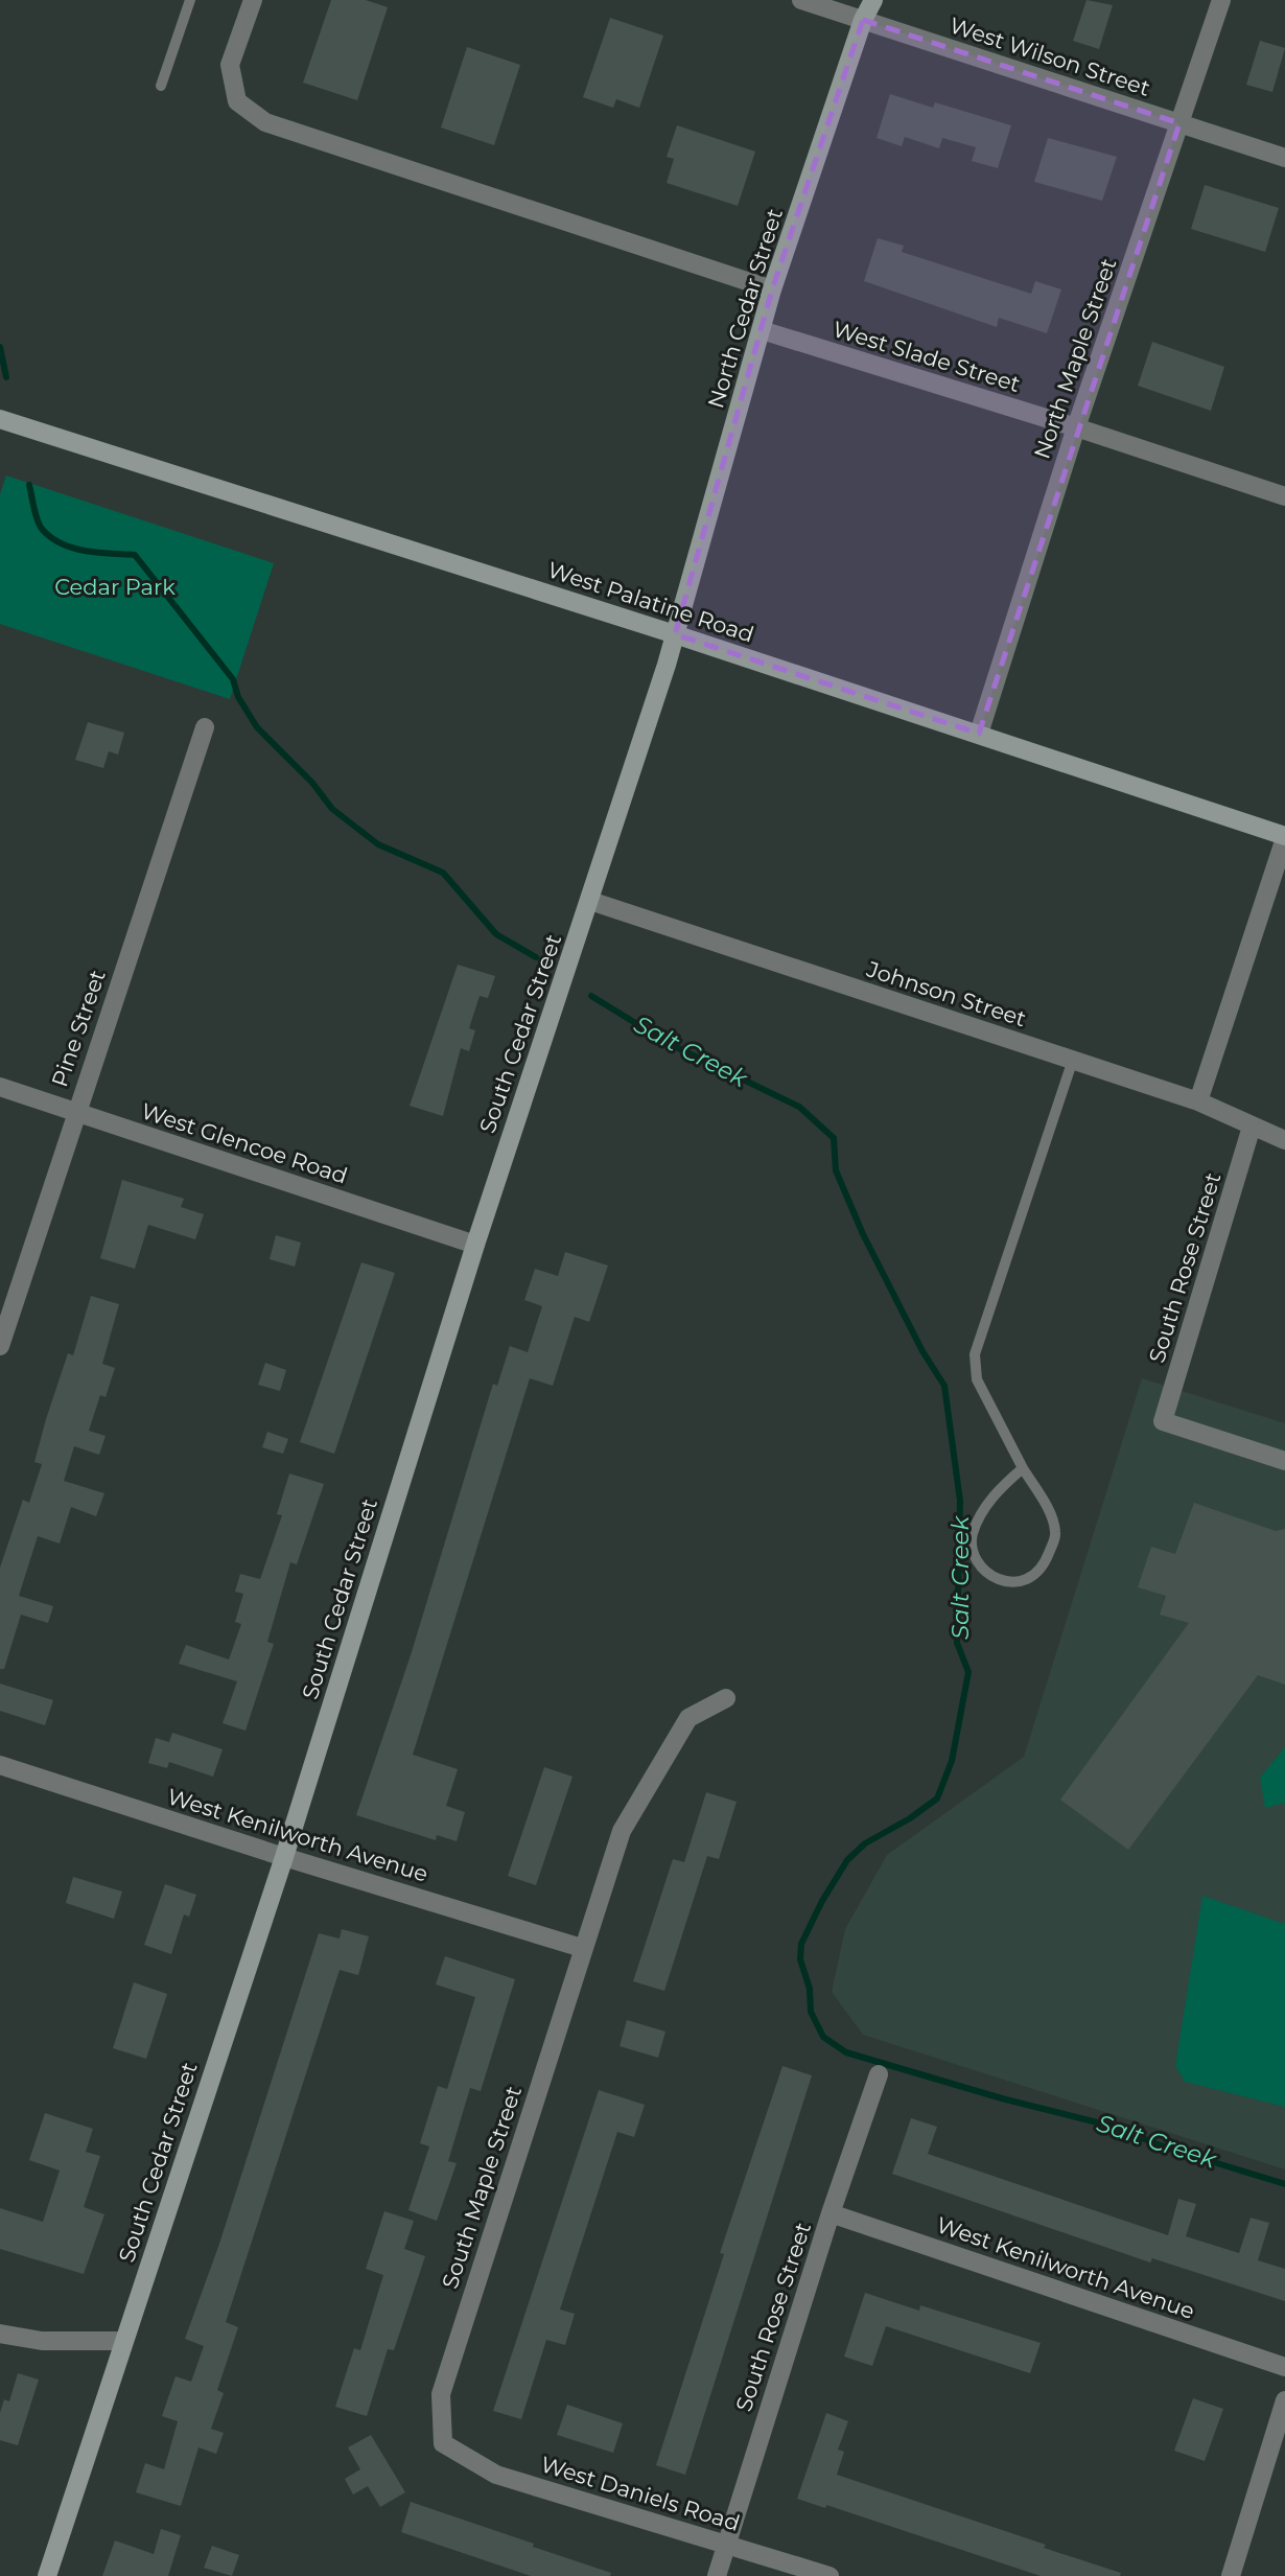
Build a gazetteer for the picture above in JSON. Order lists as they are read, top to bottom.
{
  "streets": {
    "street": [
      "West Wilson Street",
      "North Cedar Street",
      "West Slade Street",
      "North Maple Street",
      "West Palatine Road",
      "Johnson Street",
      "Pine Street",
      "South Cedar Street",
      "West Glencoe Road",
      "South Rose Street",
      "West Kenilworth Avenue",
      "South Maple Street",
      "West Daniels Road"
    ]
  },
  "crossings": [
    ["West Wilson Street", "North Cedar Street"],
    ["West Wilson Street", "North Maple Street"],
    ["North Cedar Street", "West Slade Street"],
    ["North Cedar Street", "West Palatine Road"],
    ["North Cedar Street", "South Cedar Street"],
    ["West Slade Street", "North Maple Street"],
    ["North Maple Street", "West Palatine Road"],
    ["West Palatine Road", "South Cedar Street"],
    ["Johnson Street", "South Cedar Street"],
    ["Johnson Street", "South Rose Street"],
    ["Pine Street", "West Glencoe Road"],
    ["South Cedar Street", "West Glencoe Road"],
    ["South Cedar Street", "West Kenilworth Avenue"],
    ["South Rose Street", "West Kenilworth Avenue"],
    ["South Rose Street", "West Daniels Road"],
    ["West Kenilworth Avenue", "South Maple Street"],
    ["South Maple Street", "West Daniels Road"]
  ],
  "water": ["Salt Creek"],
  "parks": ["Cedar Park"]
}
